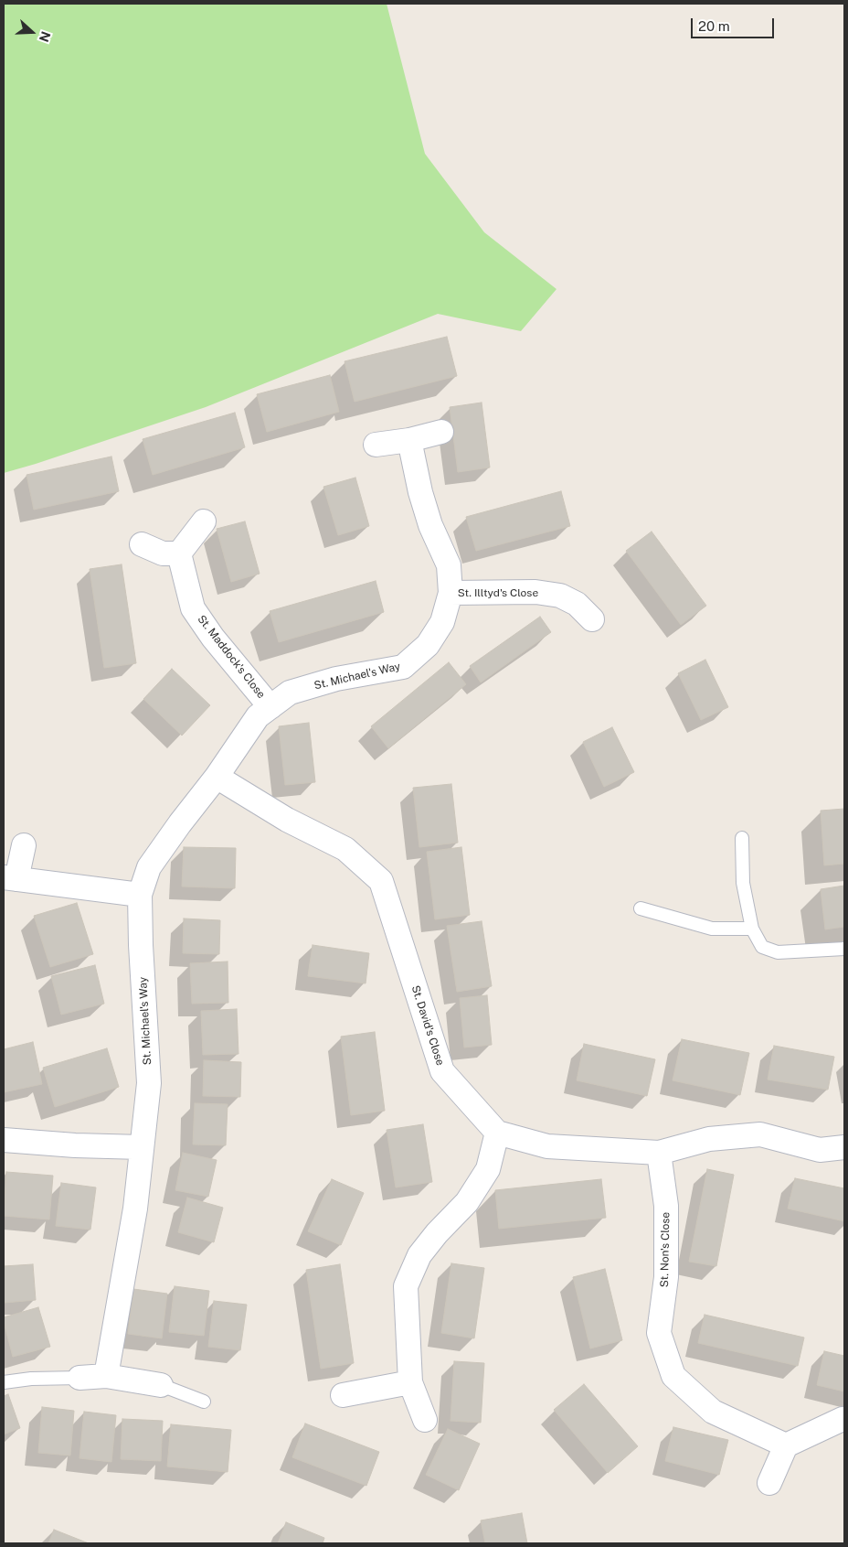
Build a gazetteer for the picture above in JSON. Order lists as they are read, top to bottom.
{
  "streets": {
    "street": [
      "St. Illtyd's Close",
      "St. Maddock's Close",
      "St. Michael's Way",
      "St. David's Close",
      "St. Non's Close"
    ]
  },
  "crossings": [
    ["St. Illtyd's Close", "St. Michael's Way"],
    ["St. Maddock's Close", "St. Michael's Way"],
    ["St. Michael's Way", "St. David's Close"]
  ],
  "scale_bar": "20 m",
  "north": "right"
}
